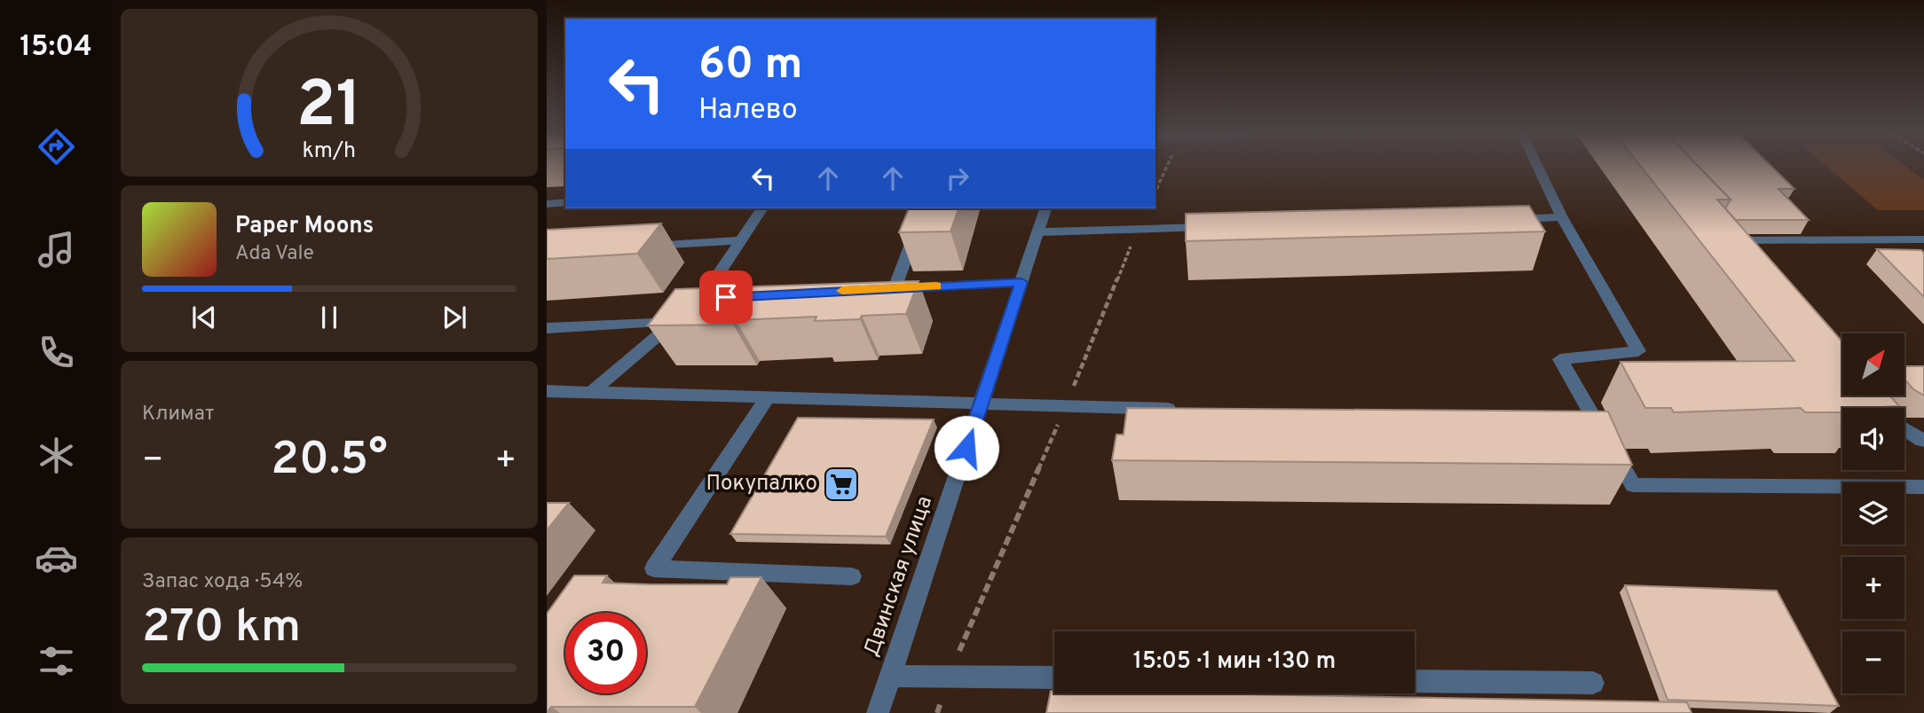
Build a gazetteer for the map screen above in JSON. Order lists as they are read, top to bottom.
{
  "streets": {
    "street": ["Двинская улица"]
  },
  "places": {
    "supermarket": ["Покупалко"]
  },
  "north": "top right",
  "page": {
    "tabs": "15:04",
    "turn": ["60 m", "Налево"],
    "song": ["Paper Moons", "Ada Vale"],
    "map_buttons": ["+", "−"],
    "tile": [
      "Климат",
      ["Запас хода · 54%", "270 km"]
    ],
    "heat": ["−", "20.5°", "+"],
    "limit": "30",
    "trip": "15:05 · 1 мин · 130 m",
    "gauge": ["21", "km/h"]
  }
}
